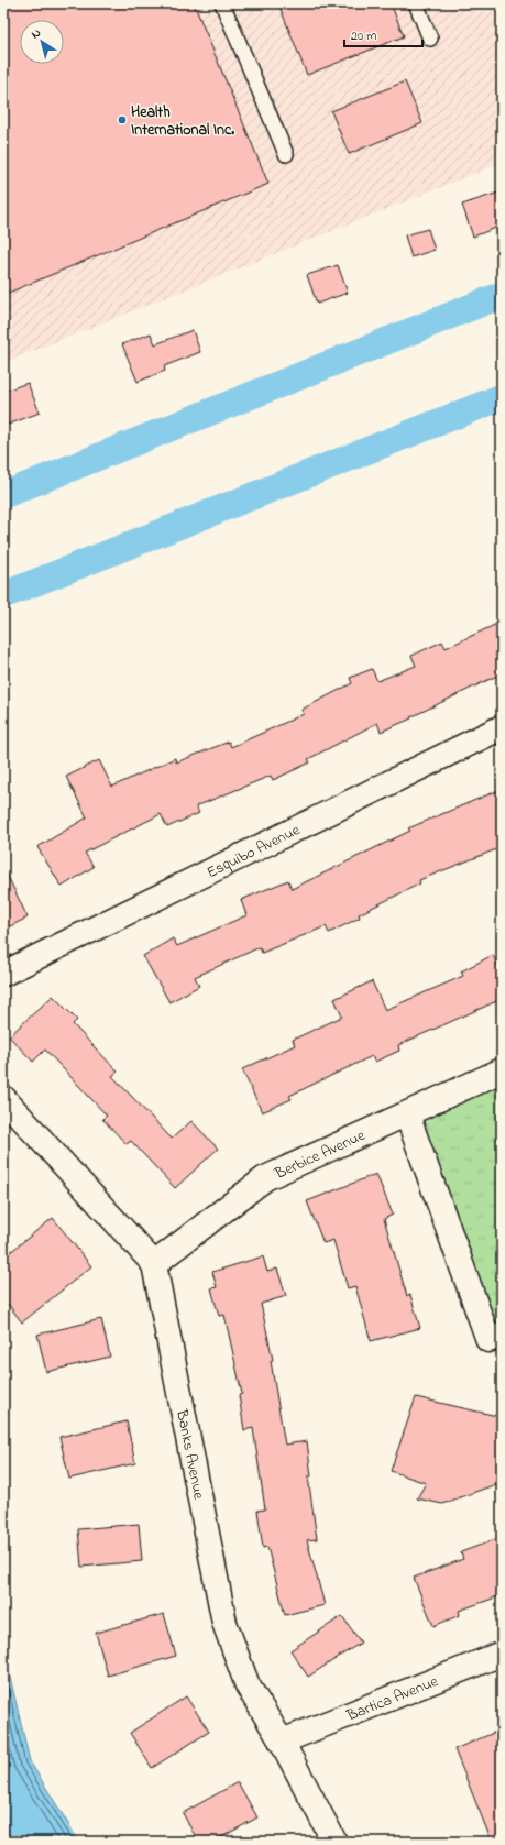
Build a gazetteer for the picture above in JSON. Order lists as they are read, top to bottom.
{
  "streets": {
    "street": [
      "Esquibo Avenue",
      "Berbice Avenue",
      "Banks Avenue",
      "Bartica Avenue"
    ]
  },
  "crossings": [
    ["Berbice Avenue", "Banks Avenue"],
    ["Banks Avenue", "Bartica Avenue"]
  ],
  "places": ["Health International Inc."],
  "scale_bar": "20 m",
  "north": "top left"
}
